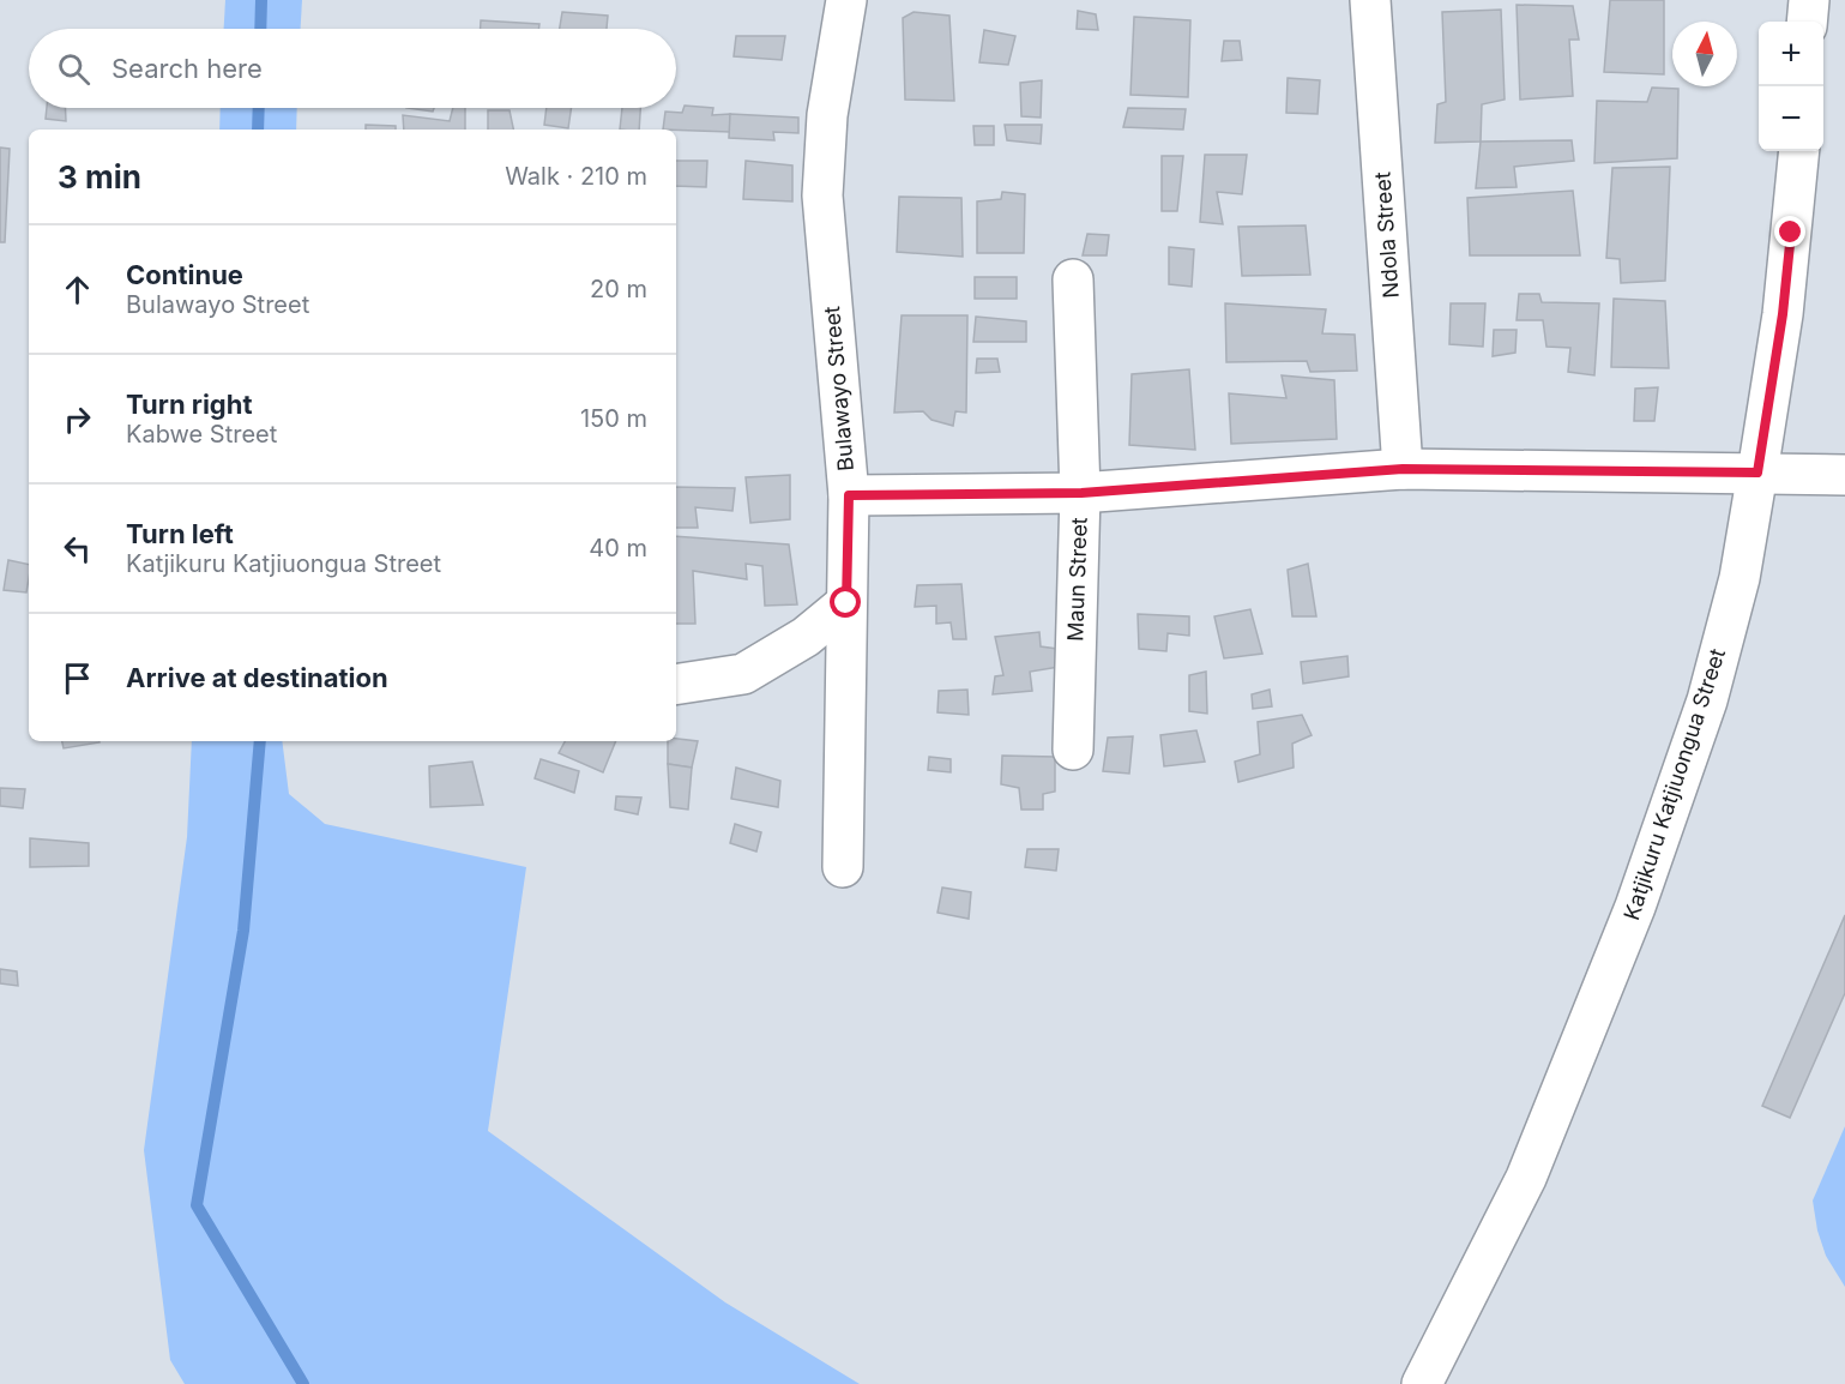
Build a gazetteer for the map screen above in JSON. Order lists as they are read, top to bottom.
{
  "streets": {
    "street": [
      "Ndola Street",
      "Bulawayo Street",
      "Maun Street",
      "Katjikuru Katjiuongua Street"
    ]
  },
  "north": "top",
  "page": {
    "map_buttons": ["+", "−"],
    "search": "Search here",
    "heading": ["3 min", "Walk · 210 m"],
    "list": [
      ["Continue", "Bulawayo Street", "20 m"],
      ["Turn right", "Kabwe Street", "150 m"],
      ["Turn left", "Katjikuru Katjiuongua Street", "40 m"],
      "Arrive at destination"
    ]
  }
}
